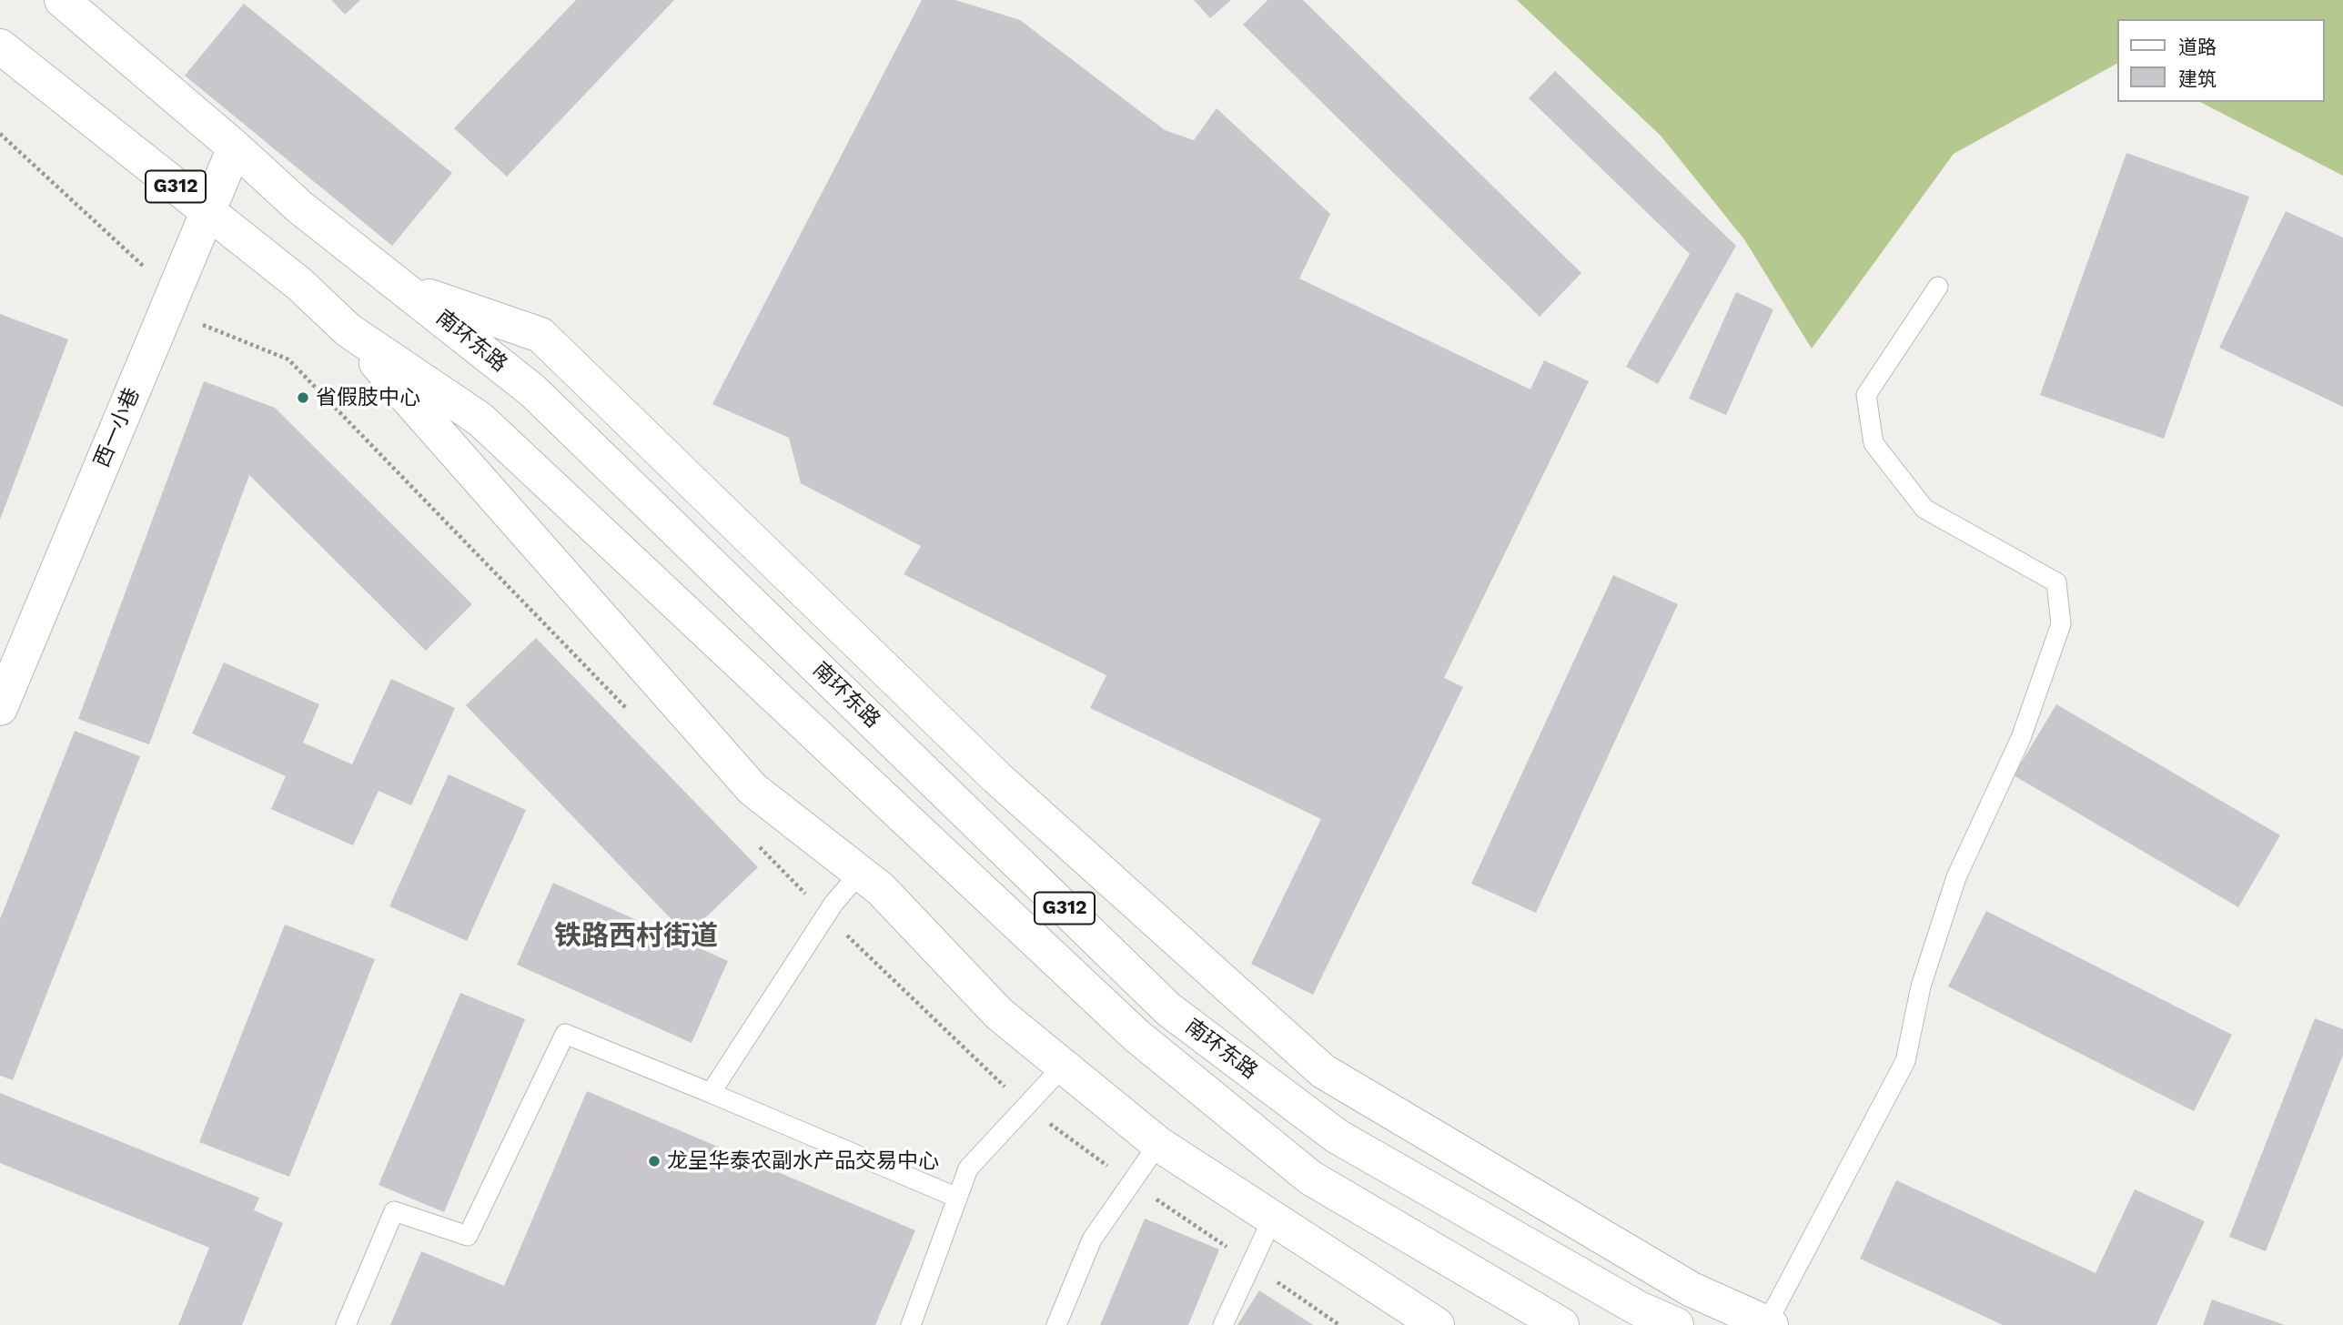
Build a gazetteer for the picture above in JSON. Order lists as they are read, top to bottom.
{
  "streets": {
    "main road": ["G312", "南环东路", "西一小巷"]
  },
  "crossings": [
    ["南环东路", "西一小巷"]
  ],
  "districts": ["铁路西村街道"],
  "places": ["省假肢中心", "龙呈华泰农副水产品交易中心"],
  "legend": ["道路", "建筑"]
}
